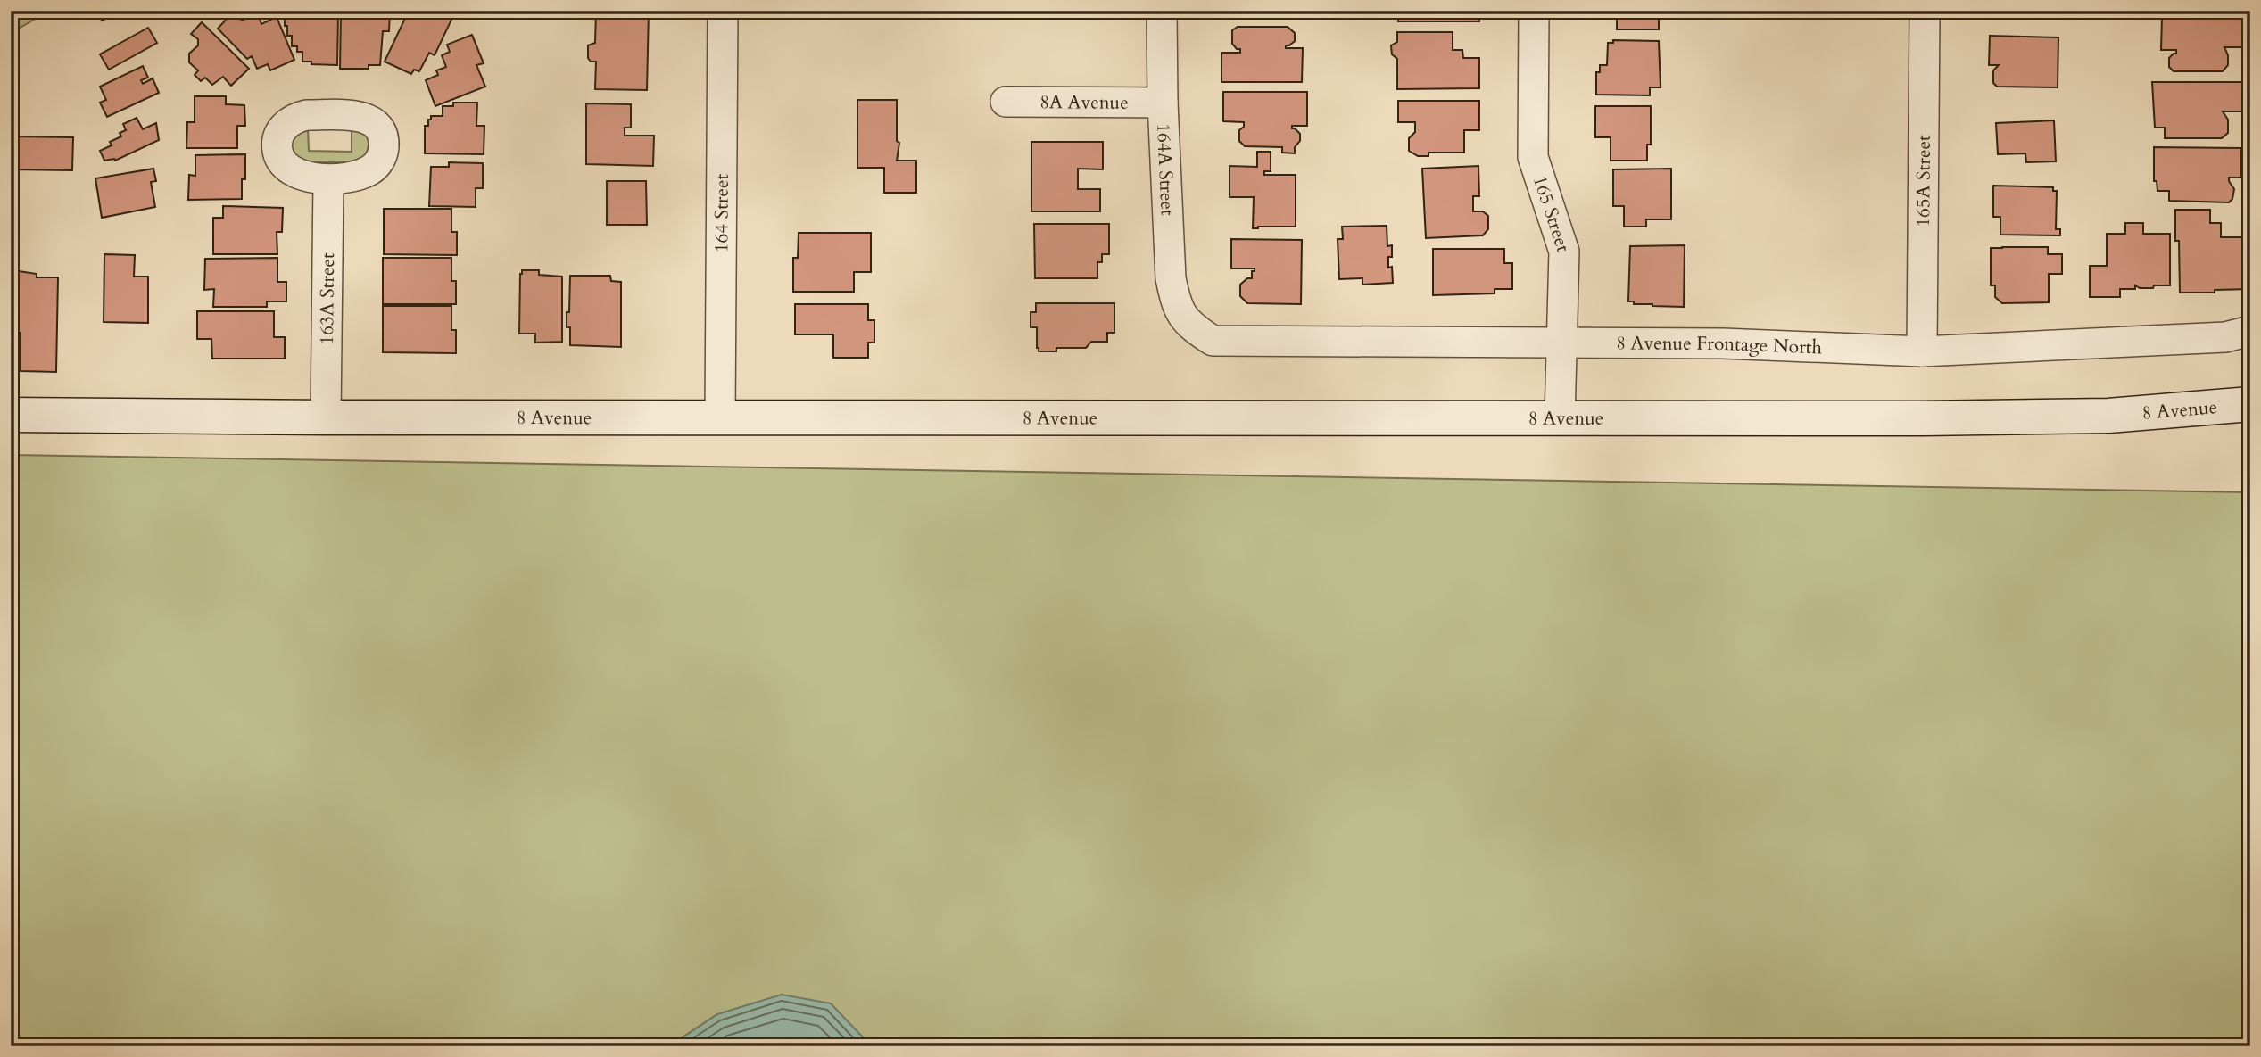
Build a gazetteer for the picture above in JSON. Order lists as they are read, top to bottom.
{
  "streets": {
    "main road": ["8 Avenue"],
    "street": [
      "8A Avenue",
      "164A Street",
      "165A Street",
      "164 Street",
      "165 Street",
      "163A Street",
      "8 Avenue Frontage North"
    ]
  },
  "crossings": [
    ["8A Avenue", "164A Street"],
    ["164A Street", "8 Avenue Frontage North"],
    ["165A Street", "8 Avenue Frontage North"],
    ["164 Street", "8 Avenue"],
    ["165 Street", "8 Avenue Frontage North"],
    ["165 Street", "8 Avenue"],
    ["163A Street", "8 Avenue"]
  ]
}
